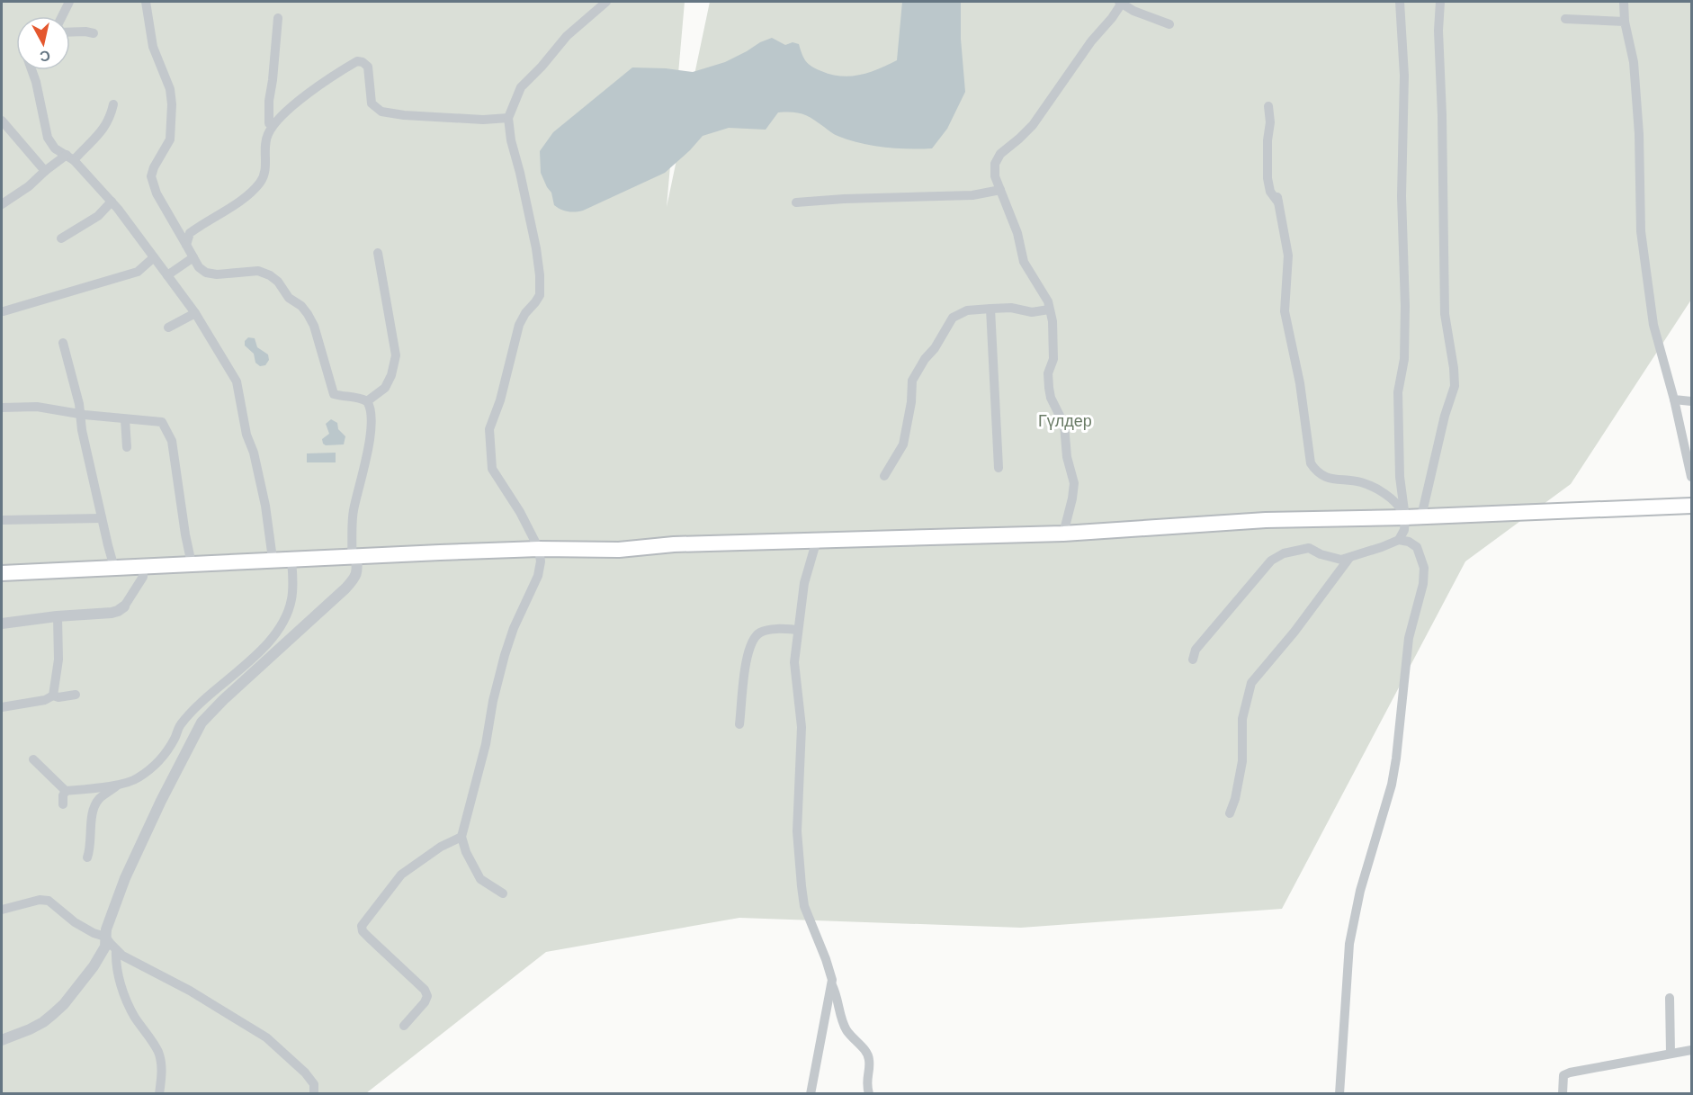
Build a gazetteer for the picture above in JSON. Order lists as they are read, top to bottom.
{
  "parks": ["Гүлдер"],
  "north": "bottom"
}
